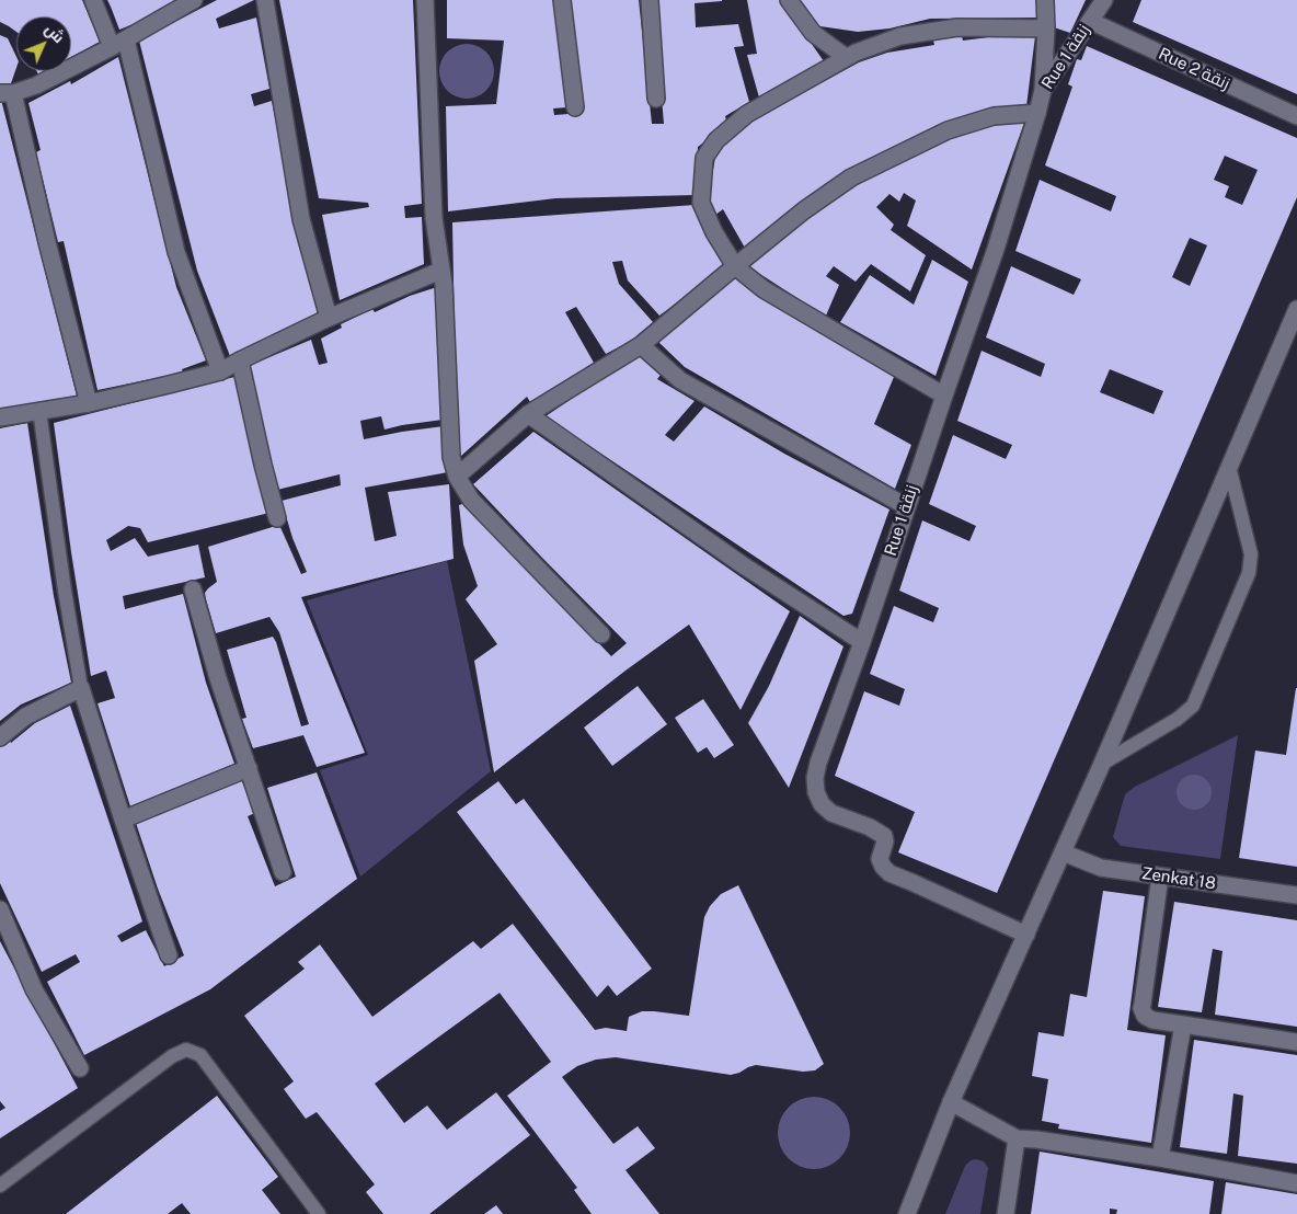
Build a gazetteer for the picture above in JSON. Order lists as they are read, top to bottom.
{
  "streets": {
    "street": ["Rue 1 زنقة", "Rue 2 زنقة", "Zenkat 18"]
  },
  "crossings": [
    ["Rue 1 زنقة", "Rue 2 زنقة"]
  ],
  "north": "top right"
}
